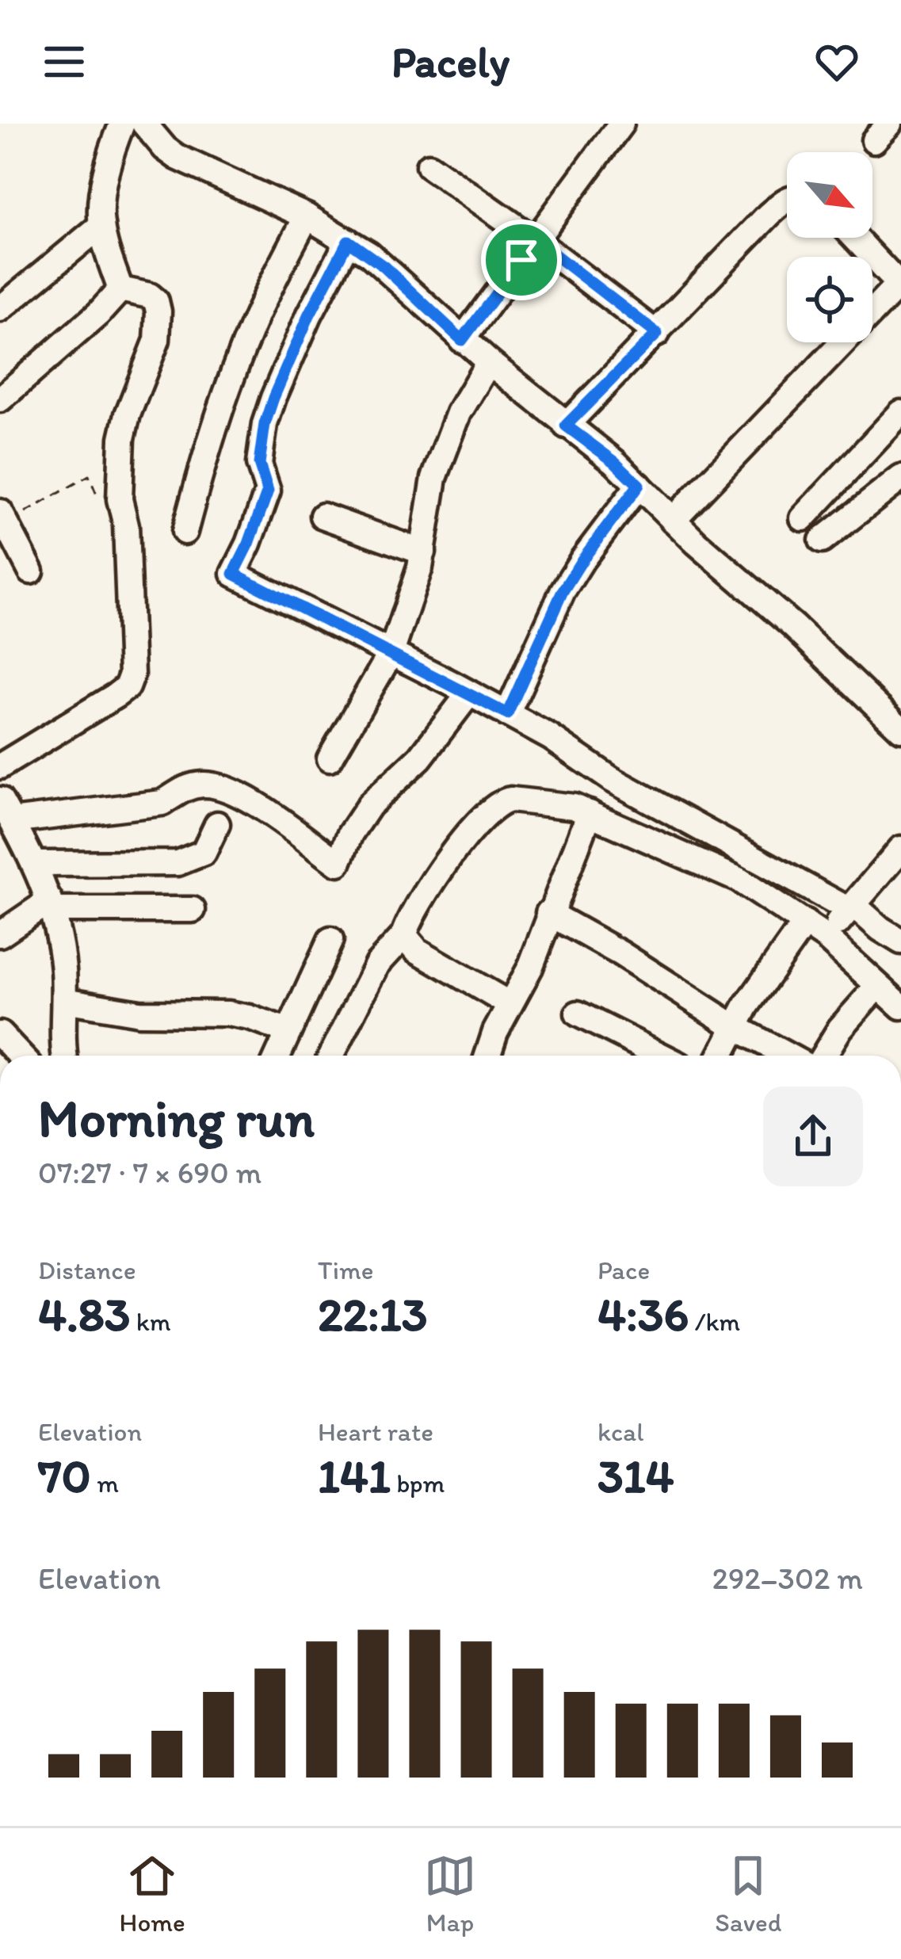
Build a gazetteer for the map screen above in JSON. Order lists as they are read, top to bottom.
{
  "north": "bottom right",
  "page": {
    "header": "Pacely",
    "heading": ["Morning run", "07:27 · 7 × 690 m"],
    "stats": [
      ["Distance", "4.83 km"],
      ["Time", "22:13"],
      ["Pace", "4:36 /km"],
      ["Elevation", "70 m"],
      ["Heart rate", "141 bpm"],
      ["kcal", "314"]
    ],
    "chart": ["Elevation", "292–302 m"],
    "tabs": ["Home", "Map", "Saved"]
  }
}
